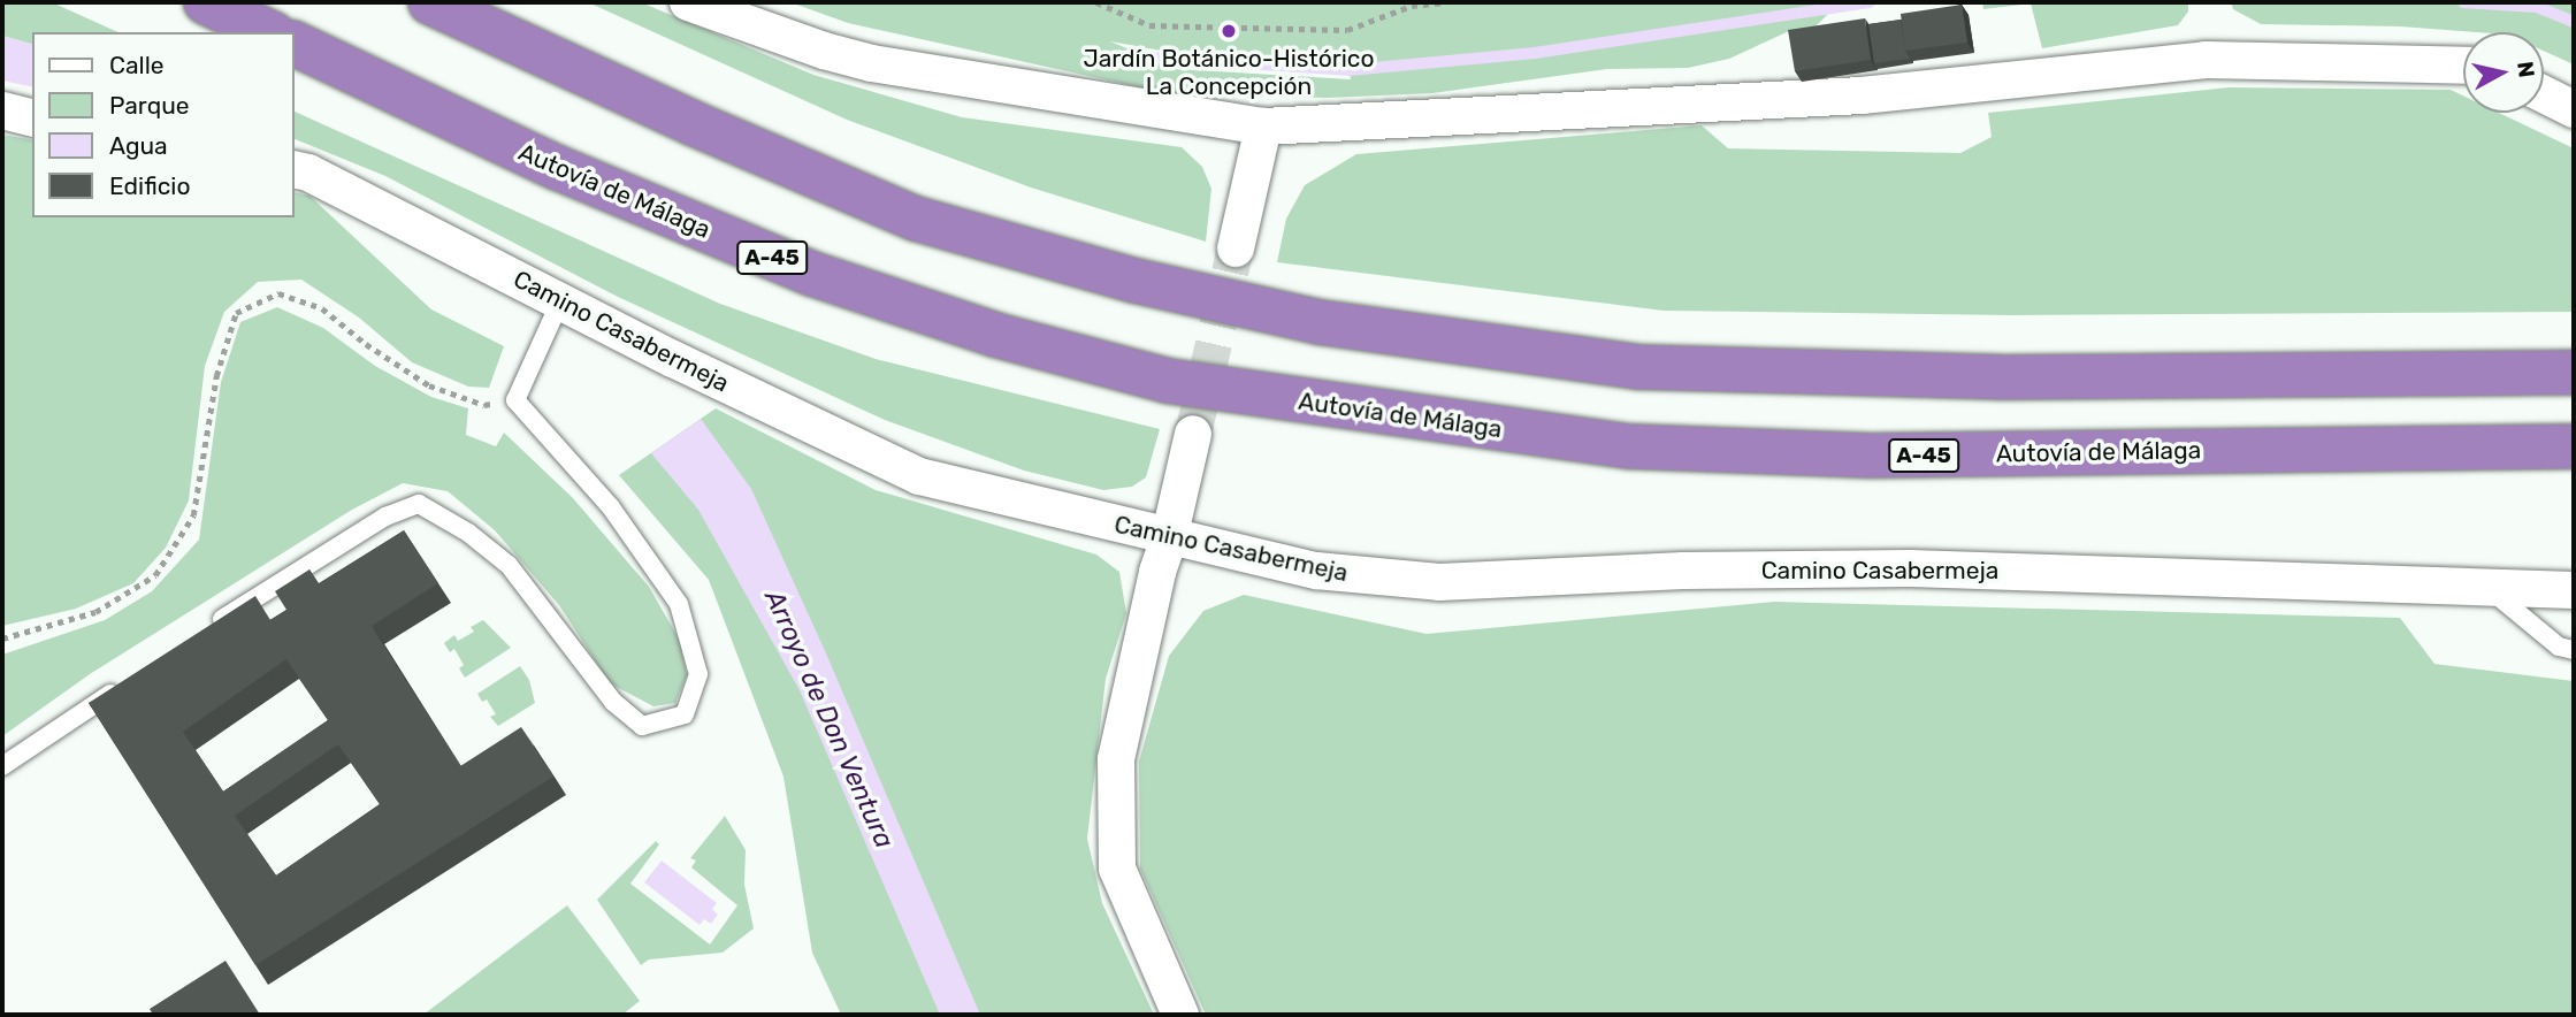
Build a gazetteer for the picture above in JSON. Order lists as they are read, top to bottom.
{
  "streets": {
    "highway": ["Autovía de Málaga", "A-45"],
    "street": ["Camino Casabermeja"]
  },
  "water": ["Arroyo de Don Ventura"],
  "places": ["Jardín Botánico-Histórico La Concepción"],
  "legend": [
    "Calle",
    "Parque",
    "Agua",
    "Edificio"
  ],
  "north": "right"
}
